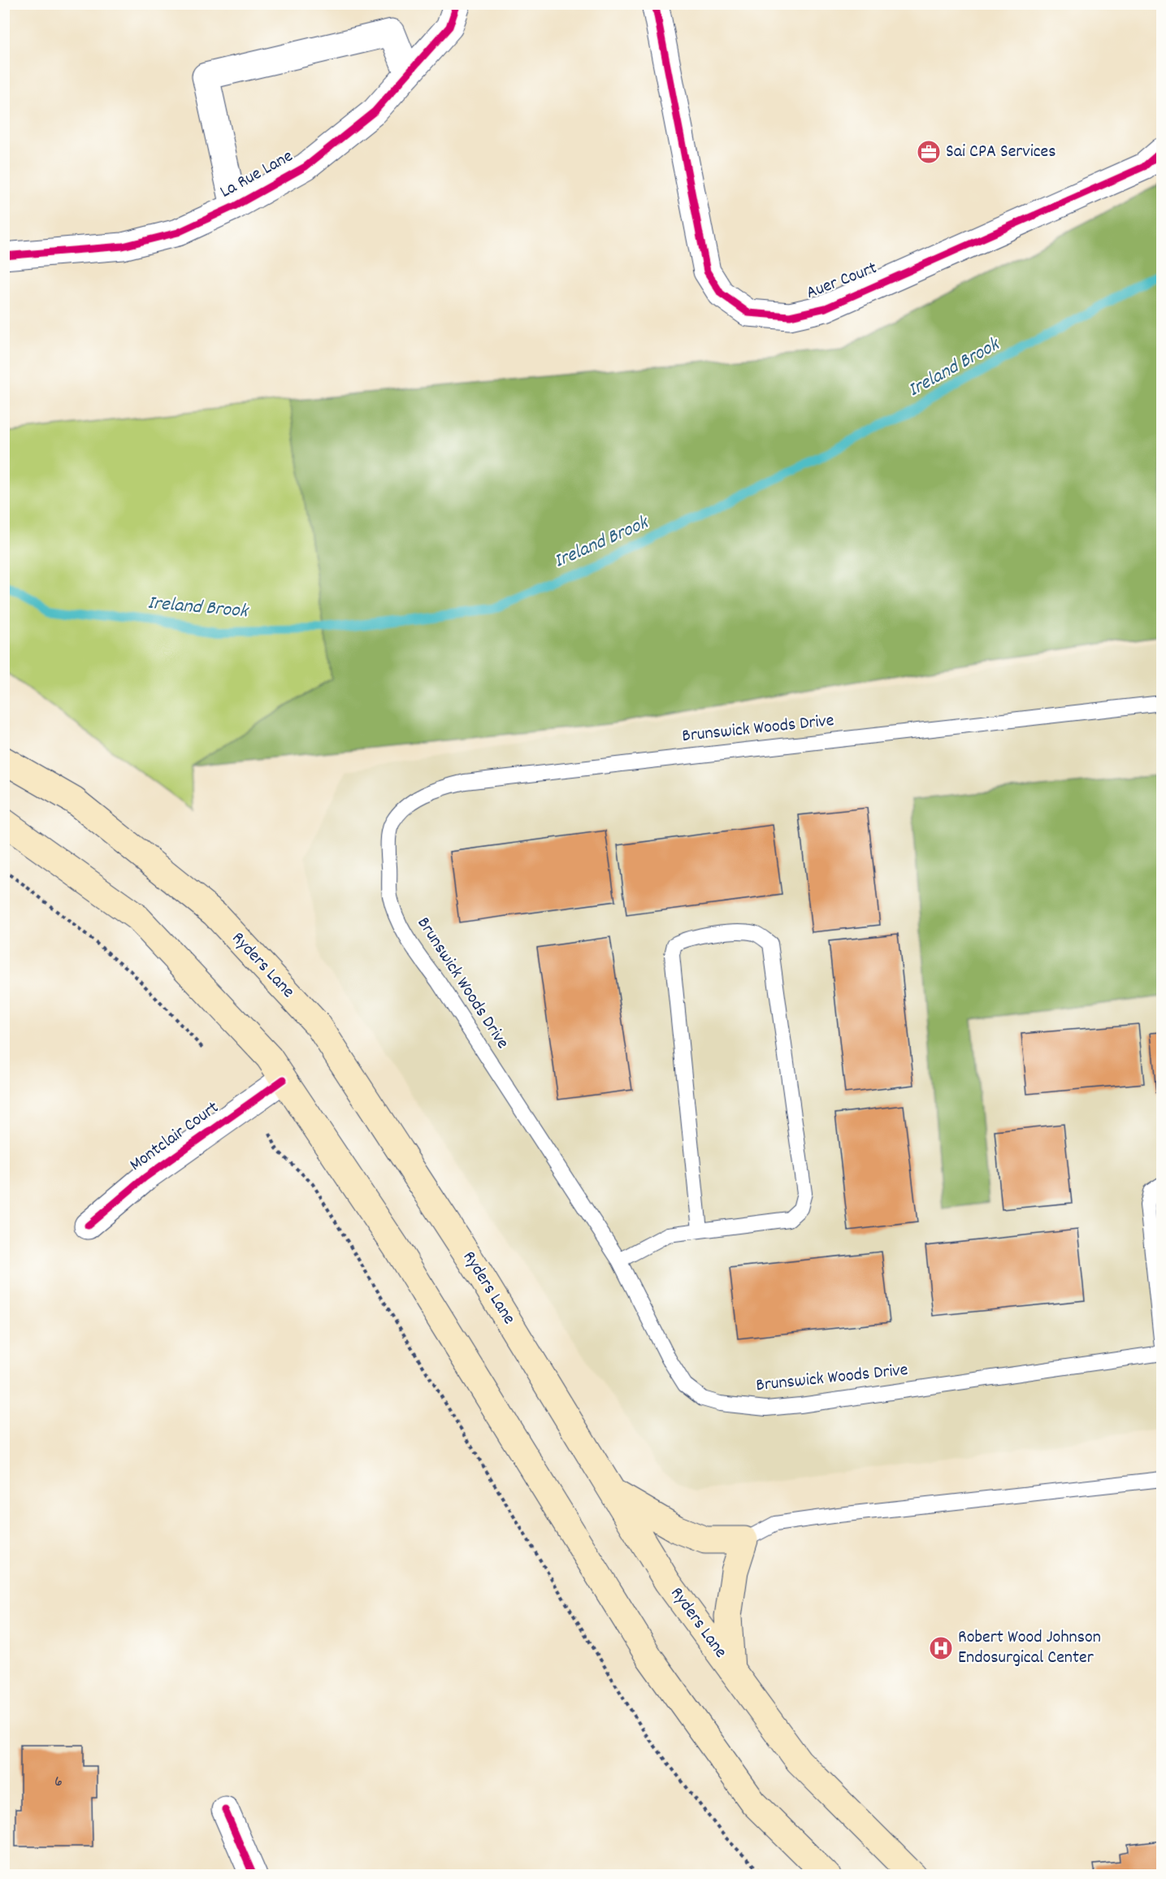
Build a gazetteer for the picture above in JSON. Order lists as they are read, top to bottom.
{
  "streets": {
    "main road": ["Ryders Lane"],
    "street": ["La Rue Lane", "Auer Court", "Montclair Court"],
    "lane": ["Brunswick Woods Drive"]
  },
  "water": ["Ireland Brook"],
  "places": {
    "office": ["Sai CPA Services"],
    "hospital": ["Robert Wood Johnson Endosurgical Center"]
  },
  "house_numbers": ["6"]
}
